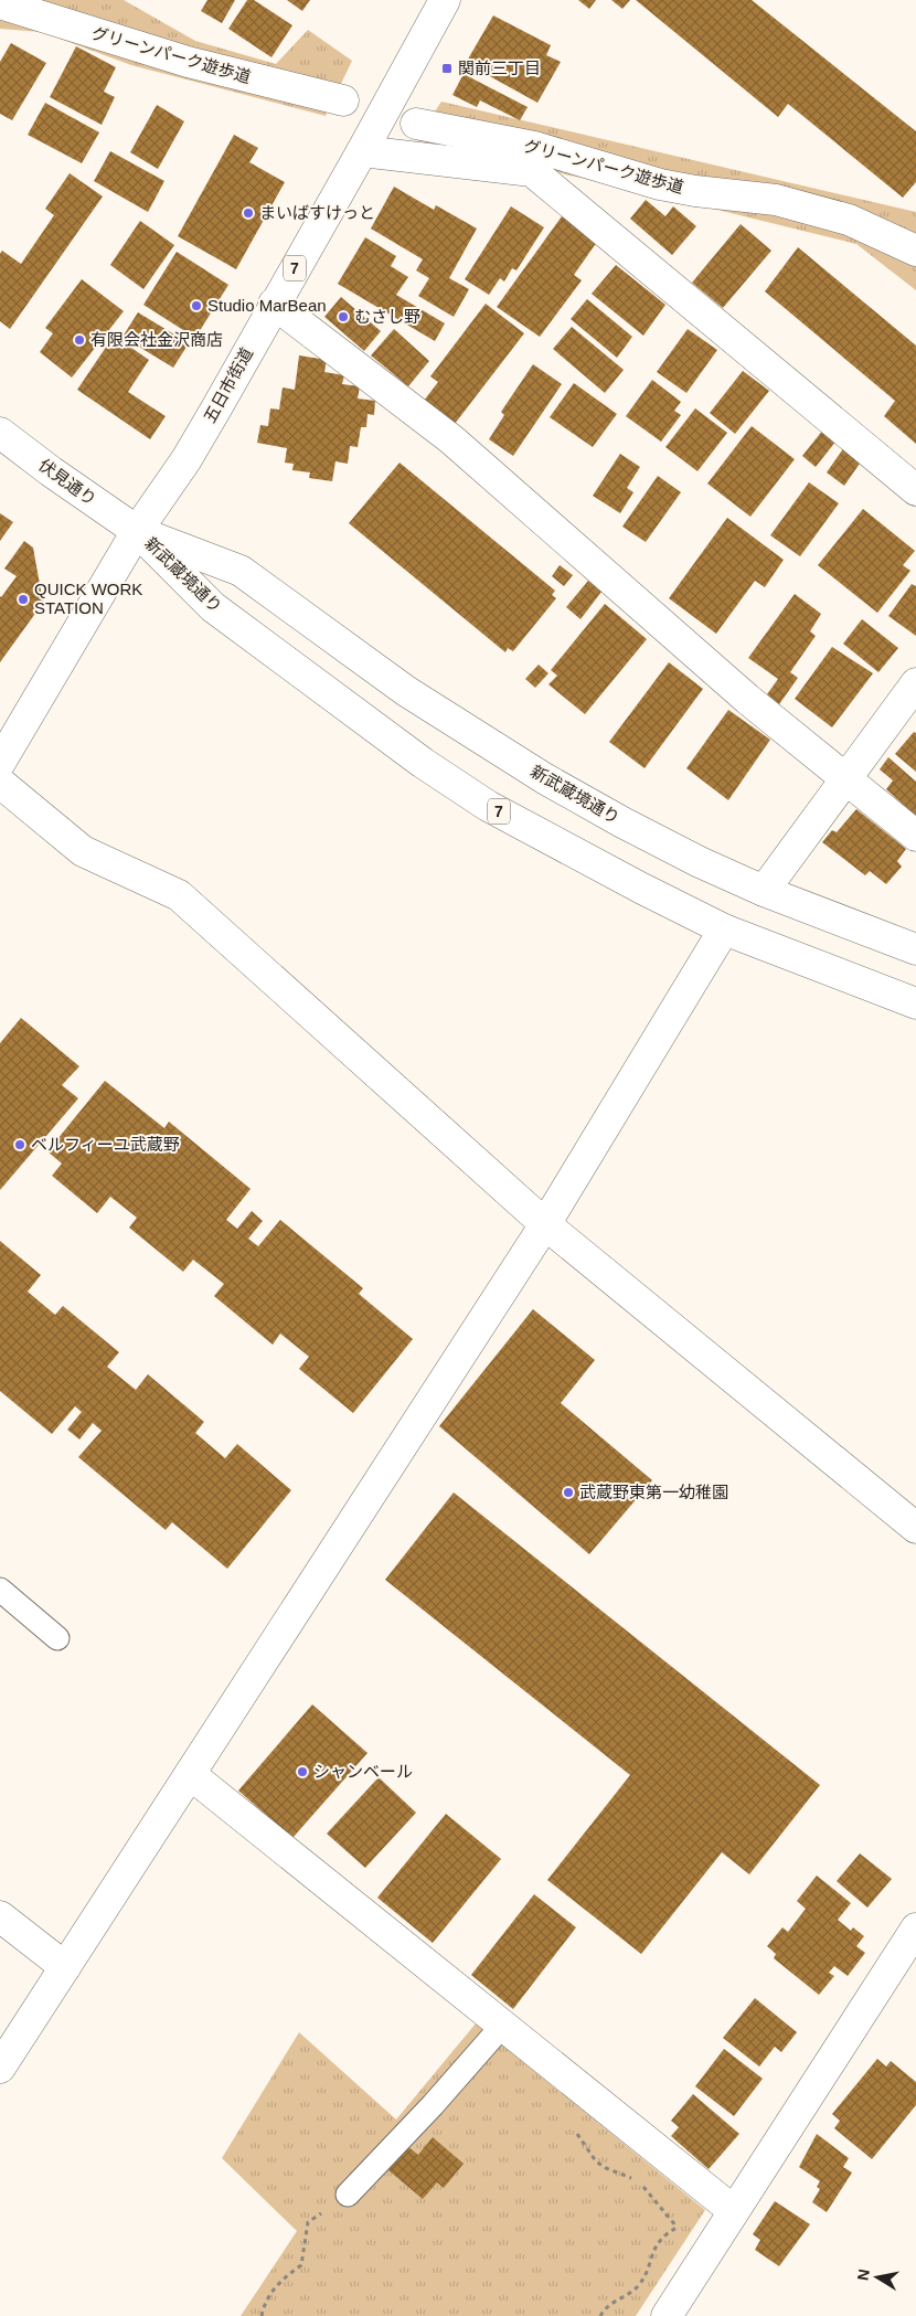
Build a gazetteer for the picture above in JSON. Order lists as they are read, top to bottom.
{
  "streets": {
    "street": [
      "グリーンパーク遊歩道",
      "7",
      "五日市街道",
      "伏見通り",
      "新武蔵境通り"
    ]
  },
  "crossings": [
    ["五日市街道", "伏見通り"],
    ["五日市街道", "新武蔵境通り"],
    ["伏見通り", "新武蔵境通り"]
  ],
  "places": {
    "transit": ["関前三丁目"],
    "other": [
      "まいばすけっと",
      "Studio MarBean",
      "むさし野",
      "有限会社金沢商店",
      "QUICK WORK STATION",
      "ベルフィーユ武蔵野",
      "武蔵野東第一幼稚園",
      "シャンベール"
    ]
  },
  "north": "left"
}
